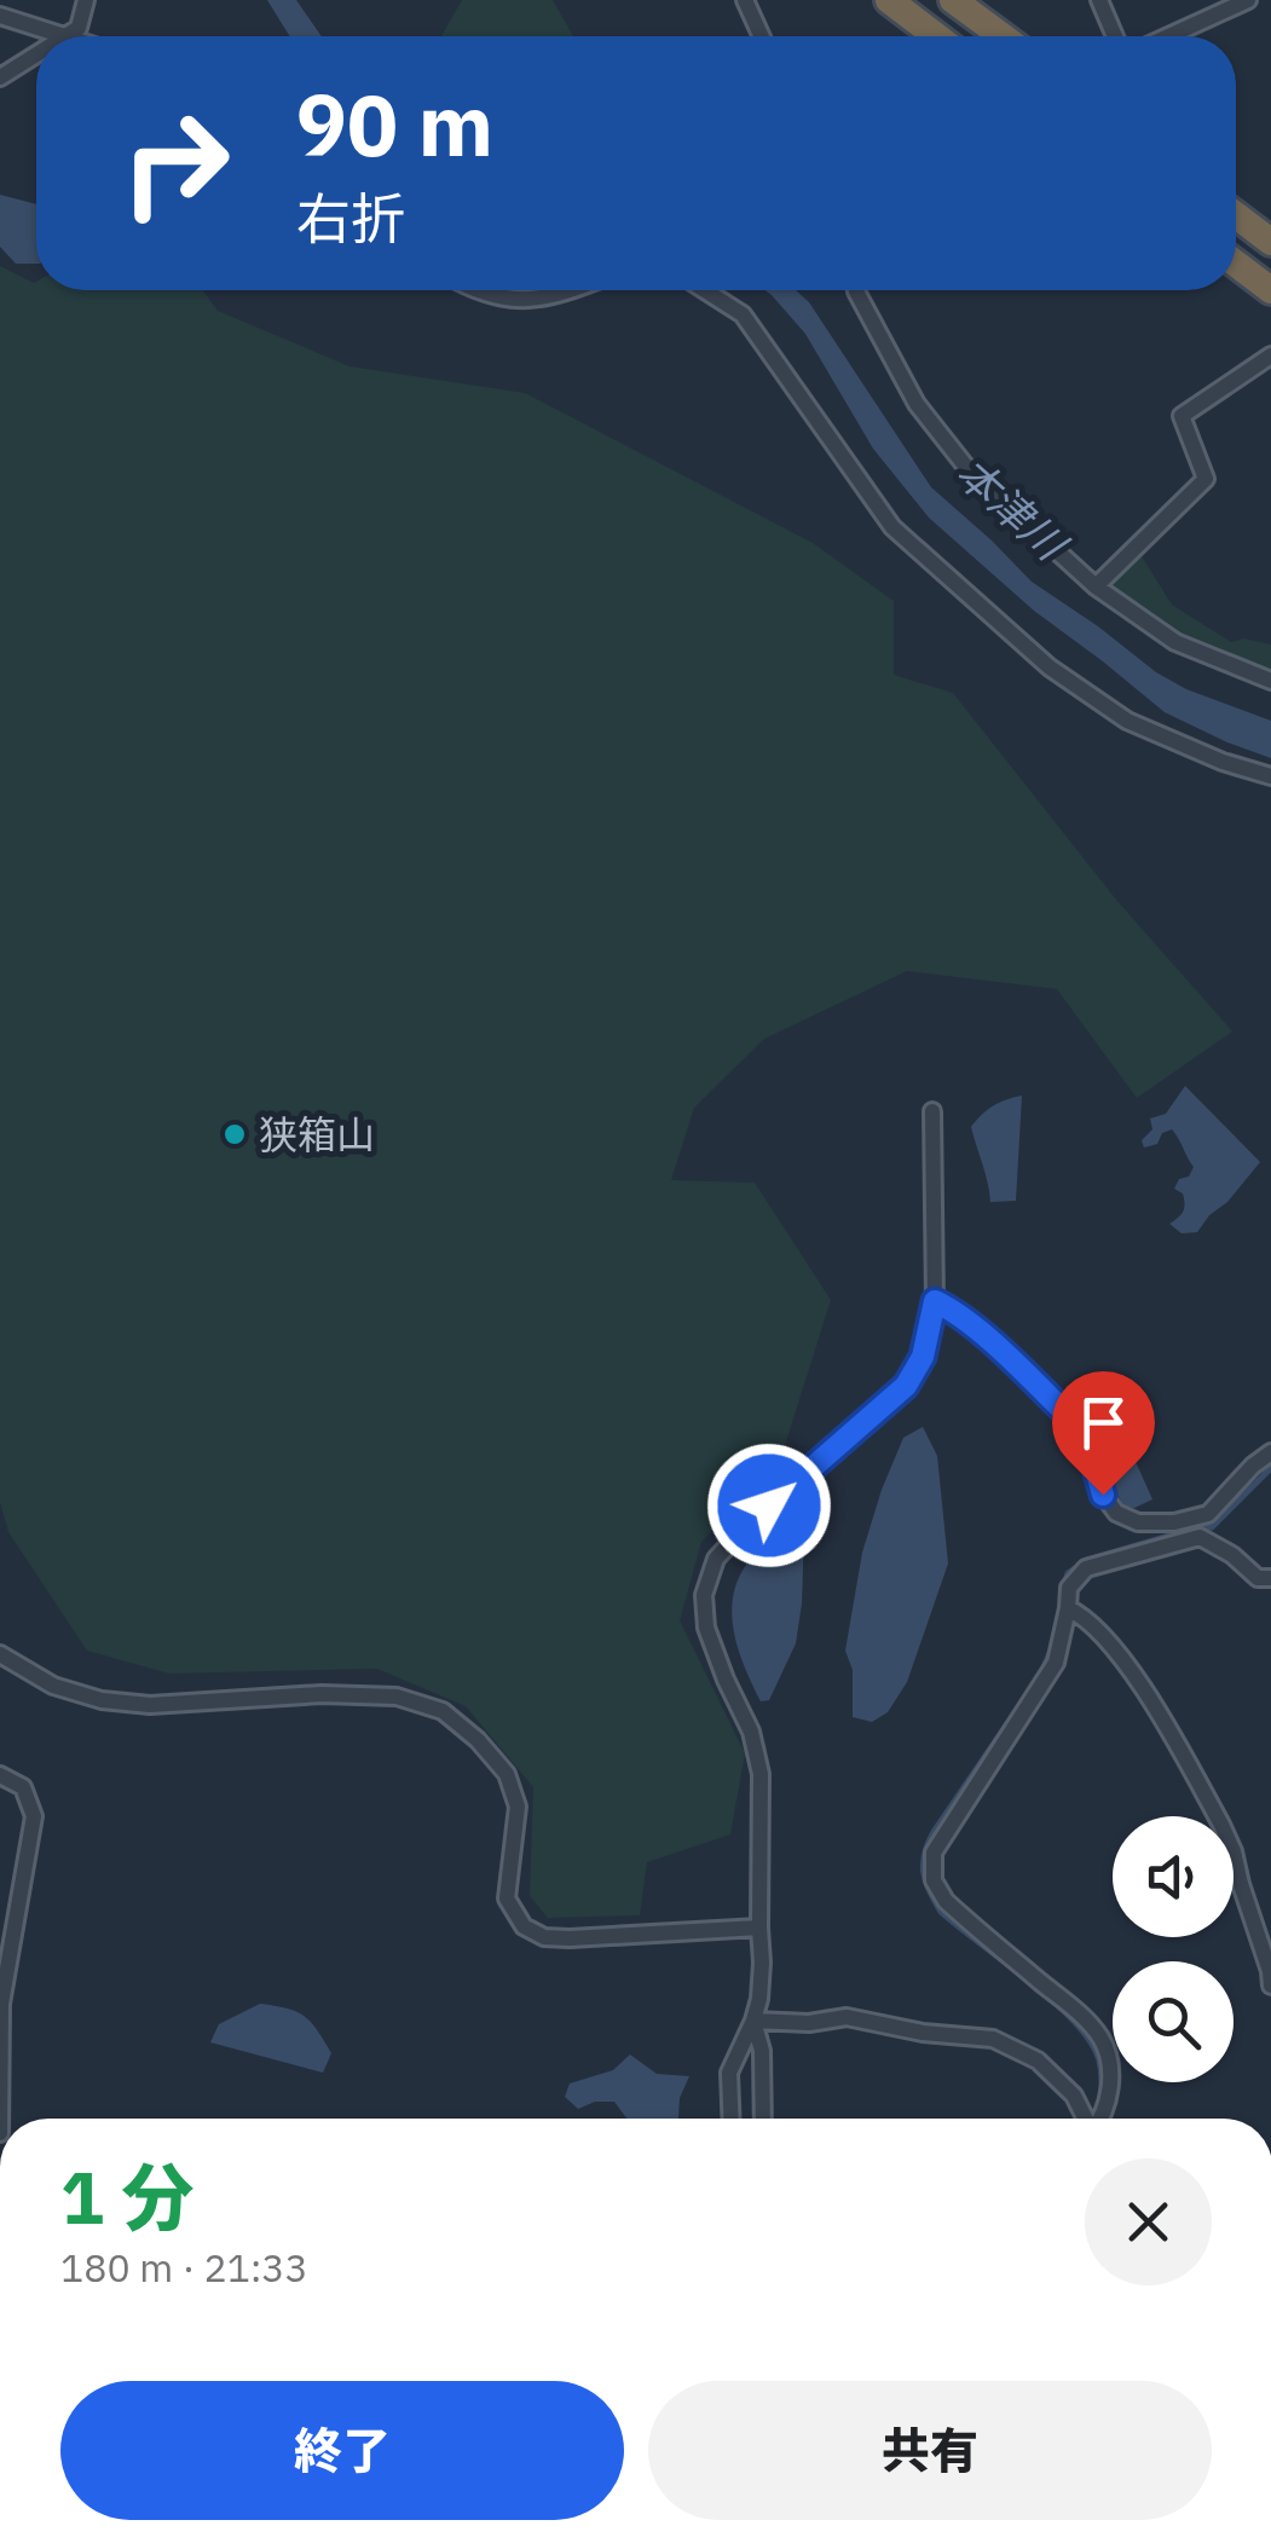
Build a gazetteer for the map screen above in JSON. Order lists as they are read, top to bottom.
{
  "water": ["本津川"],
  "places": ["狭箱山"],
  "page": {
    "turn": ["90 m", "右折"],
    "heading": ["1 分", "180 m · 21:33"],
    "buttons": ["終了", "共有"]
  }
}
